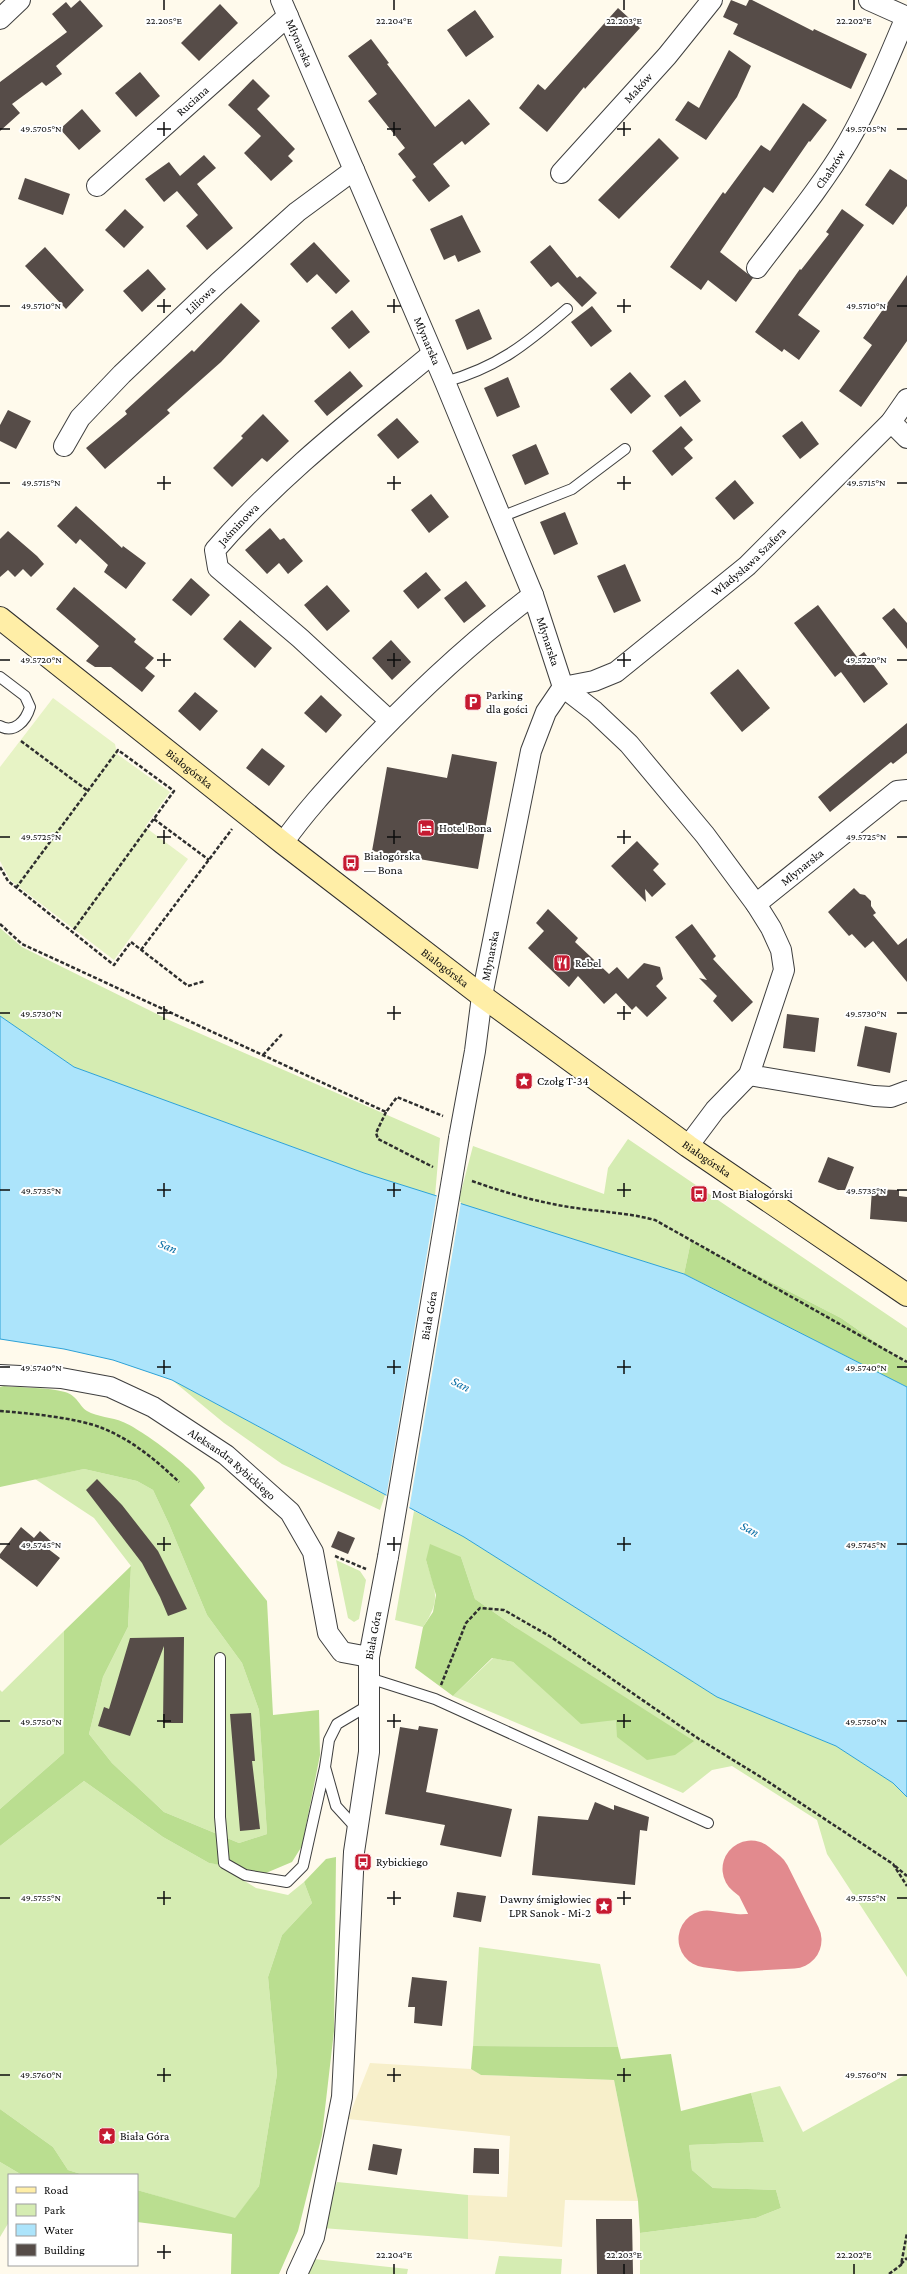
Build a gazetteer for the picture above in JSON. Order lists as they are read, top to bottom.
{
  "streets": {
    "street": [
      "Młynarska",
      "Maków",
      "Ruciana",
      "Chabrów",
      "Liliowa",
      "Jaśminowa",
      "Władysława Szafera",
      "Białogórska",
      "Biała Góra",
      "Aleksandra Rybickiego"
    ]
  },
  "crossings": [
    ["Młynarska", "Ruciana"],
    ["Młynarska", "Liliowa"],
    ["Młynarska", "Jaśminowa"],
    ["Młynarska", "Władysława Szafera"],
    ["Młynarska", "Białogórska"],
    ["Młynarska", "Biała Góra"],
    ["Białogórska", "Biała Góra"],
    ["Biała Góra", "Aleksandra Rybickiego"]
  ],
  "water": ["San"],
  "places": {
    "parking": ["Parking dla gości"],
    "hotel": ["Hotel Bona"],
    "bus stop": ["Białogórska — Bona", "Most Białogórski", "Rybickiego"],
    "restaurant": ["Rebel"],
    "place": ["Czołg T-34", "Dawny śmigłowiec LPR Sanok - Mi-2", "Biała Góra"]
  },
  "legend": [
    "Road",
    "Park",
    "Water",
    "Building"
  ],
  "coordinates": [
    "22.205°E",
    "22.204°E",
    "22.203°E",
    "22.202°E",
    "49.5705°N",
    "49.5710°N",
    "49.5715°N",
    "49.5720°N",
    "49.5725°N",
    "49.5730°N",
    "49.5735°N",
    "49.5740°N",
    "49.5745°N",
    "49.5750°N",
    "49.5755°N",
    "49.5760°N"
  ]
}
